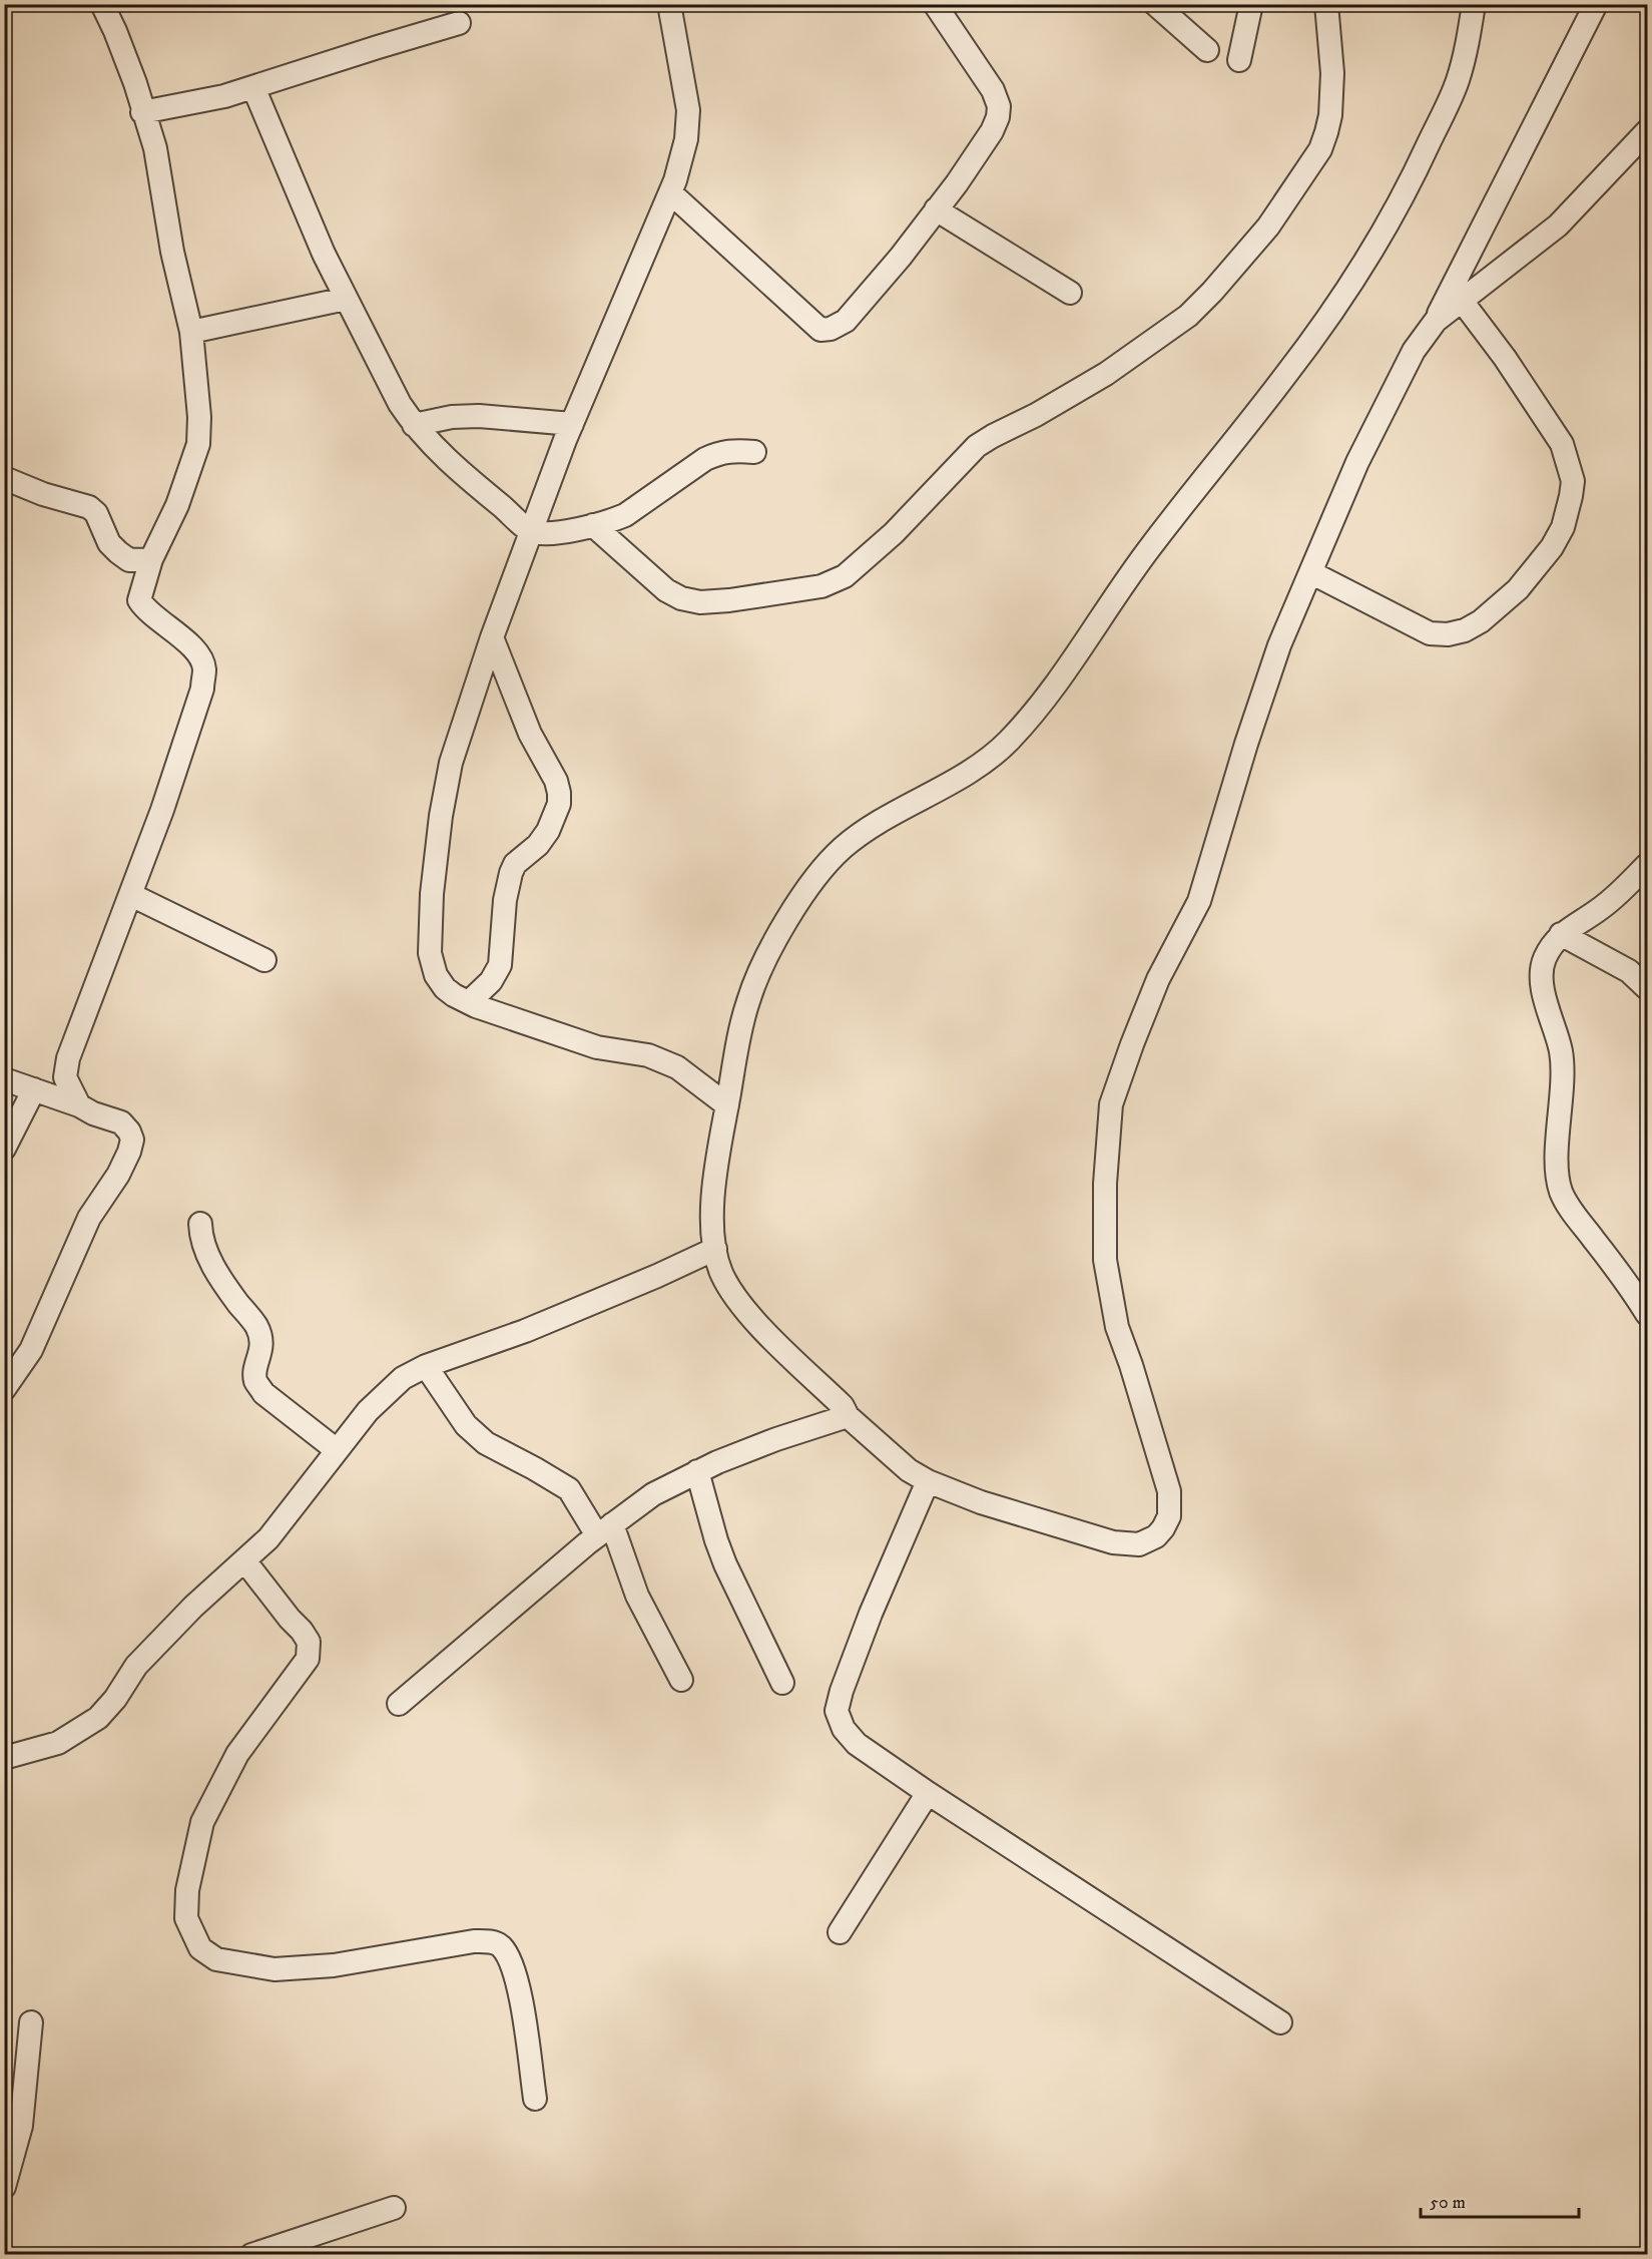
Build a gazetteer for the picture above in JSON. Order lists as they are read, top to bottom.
{
  "scale_bar": "50 m"
}
